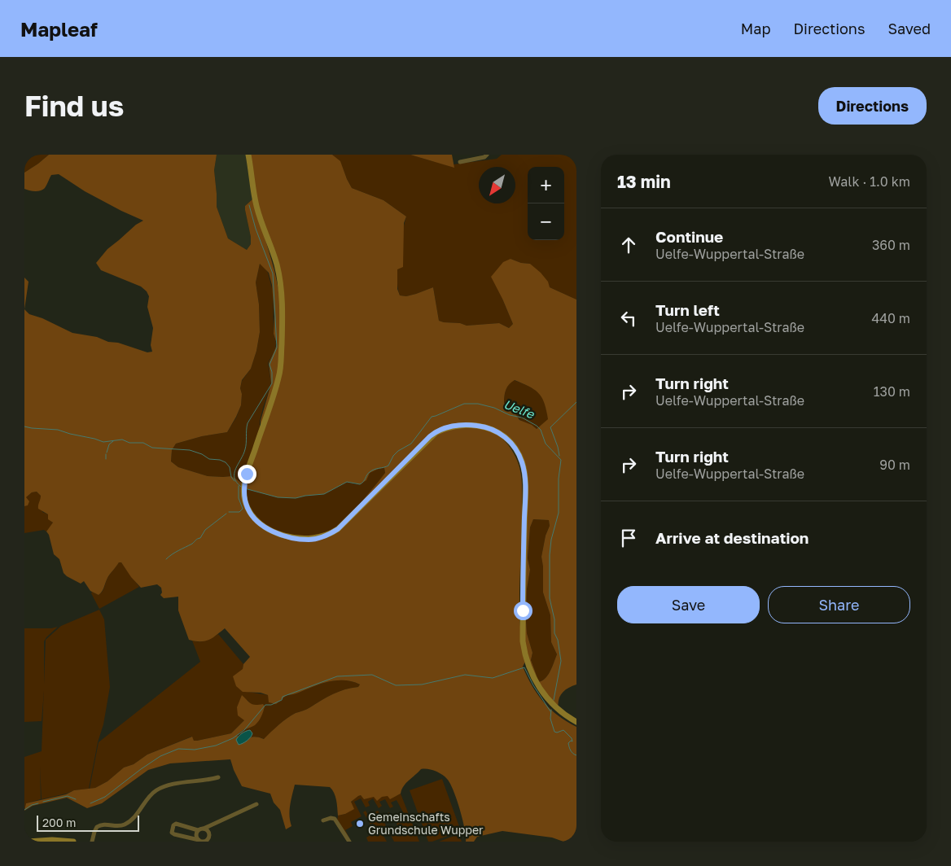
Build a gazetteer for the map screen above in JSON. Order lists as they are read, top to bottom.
{
  "water": ["Uelfe"],
  "places": ["Gemeinschafts Grundschule Wupper"],
  "scale_bar": "200 m",
  "north": "bottom left",
  "page": {
    "header": "Mapleaf",
    "nav": ["Map", "Directions", "Saved"],
    "buttons": [
      "Directions",
      ["Save", "Share"]
    ],
    "title": "Find us",
    "heading": ["13 min", "Walk · 1.0 km"],
    "map_buttons": ["+", "−"],
    "list": [
      ["Continue", "Uelfe-Wuppertal-Straße", "360 m"],
      ["Turn left", "Uelfe-Wuppertal-Straße", "440 m"],
      ["Turn right", "Uelfe-Wuppertal-Straße", "130 m"],
      ["Turn right", "Uelfe-Wuppertal-Straße", "90 m"],
      "Arrive at destination"
    ],
    "scale": "200 m"
  }
}
